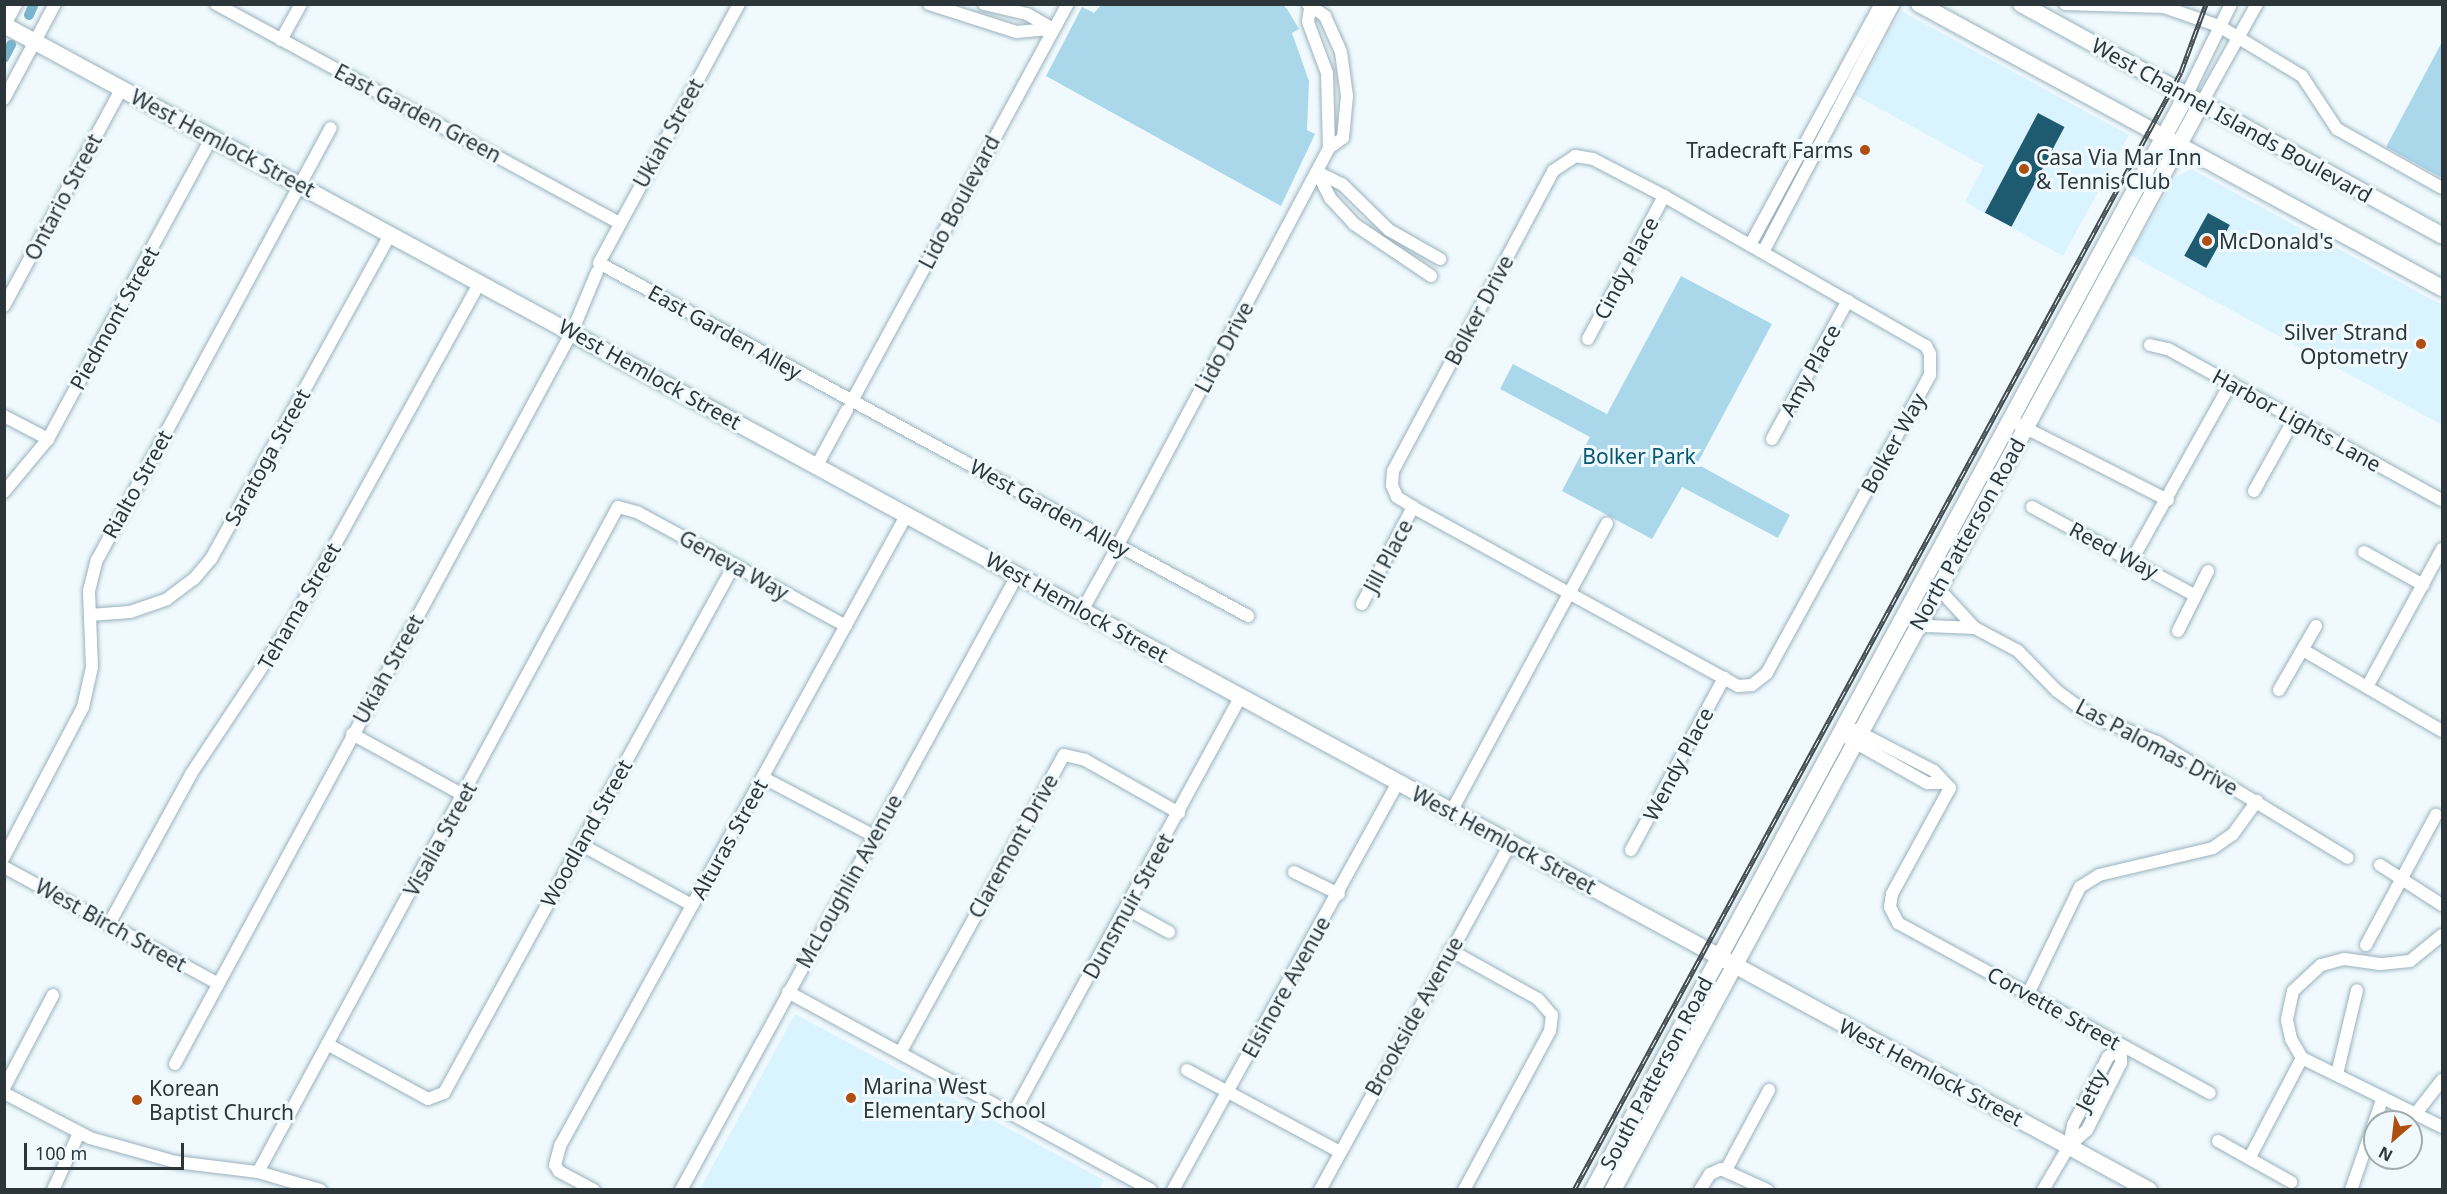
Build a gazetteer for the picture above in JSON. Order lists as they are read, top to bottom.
{
  "streets": {
    "street": [
      "East Garden Green",
      "West Channel Islands Boulevard",
      "Ukiah Street",
      "West Hemlock Street",
      "Ontario Street",
      "Lido Boulevard",
      "Cindy Place",
      "Bolker Drive",
      "Piedmont Street",
      "East Garden Alley",
      "Lido Drive",
      "Amy Place",
      "Harbor Lights Lane",
      "Bolker Way",
      "Saratoga Street",
      "Rialto Street",
      "West Garden Alley",
      "North Patterson Road",
      "Reed Way",
      "Jill Place",
      "Geneva Way",
      "Tehama Street",
      "Las Palomas Drive",
      "Wendy Place",
      "Woodland Street",
      "Visalia Street",
      "Alturas Street",
      "Claremont Drive",
      "McLoughlin Avenue",
      "Dunsmuir Street",
      "West Birch Street",
      "Elsinore Avenue",
      "Corvette Street",
      "Brookside Avenue",
      "South Patterson Road",
      "Jetty"
    ]
  },
  "crossings": [
    ["East Garden Green", "Ukiah Street"],
    ["West Channel Islands Boulevard", "North Patterson Road"],
    ["Ukiah Street", "West Hemlock Street"],
    ["Ukiah Street", "East Garden Alley"],
    ["Ukiah Street", "West Birch Street"],
    ["West Hemlock Street", "Ontario Street"],
    ["West Hemlock Street", "Lido Boulevard"],
    ["West Hemlock Street", "Piedmont Street"],
    ["West Hemlock Street", "Lido Drive"],
    ["West Hemlock Street", "Saratoga Street"],
    ["West Hemlock Street", "Rialto Street"],
    ["West Hemlock Street", "North Patterson Road"],
    ["West Hemlock Street", "Tehama Street"],
    ["West Hemlock Street", "Alturas Street"],
    ["West Hemlock Street", "McLoughlin Avenue"],
    ["West Hemlock Street", "Dunsmuir Street"],
    ["West Hemlock Street", "Elsinore Avenue"],
    ["West Hemlock Street", "Brookside Avenue"],
    ["West Hemlock Street", "South Patterson Road"],
    ["West Hemlock Street", "Jetty"],
    ["Lido Boulevard", "East Garden Alley"],
    ["Lido Boulevard", "West Garden Alley"],
    ["Cindy Place", "Bolker Drive"],
    ["Bolker Drive", "Bolker Way"],
    ["Bolker Drive", "Jill Place"],
    ["Bolker Drive", "Wendy Place"],
    ["East Garden Alley", "West Garden Alley"],
    ["Lido Drive", "West Garden Alley"],
    ["Amy Place", "Bolker Way"],
    ["Bolker Way", "Wendy Place"],
    ["Saratoga Street", "Rialto Street"],
    ["North Patterson Road", "Las Palomas Drive"],
    ["North Patterson Road", "Corvette Street"],
    ["North Patterson Road", "South Patterson Road"],
    ["Geneva Way", "Woodland Street"],
    ["Geneva Way", "Visalia Street"],
    ["Geneva Way", "Alturas Street"],
    ["Tehama Street", "West Birch Street"],
    ["Woodland Street", "Visalia Street"],
    ["Claremont Drive", "Dunsmuir Street"],
    ["Corvette Street", "Jetty"]
  ],
  "parks": ["Bolker Park"],
  "places": [
    "Tradecraft Farms",
    "Casa Via Mar Inn & Tennis Club",
    "McDonald's",
    "Silver Strand Optometry",
    "Marina West Elementary School",
    "Korean Baptist Church"
  ],
  "scale_bar": "100 m",
  "north": "bottom left"
}
